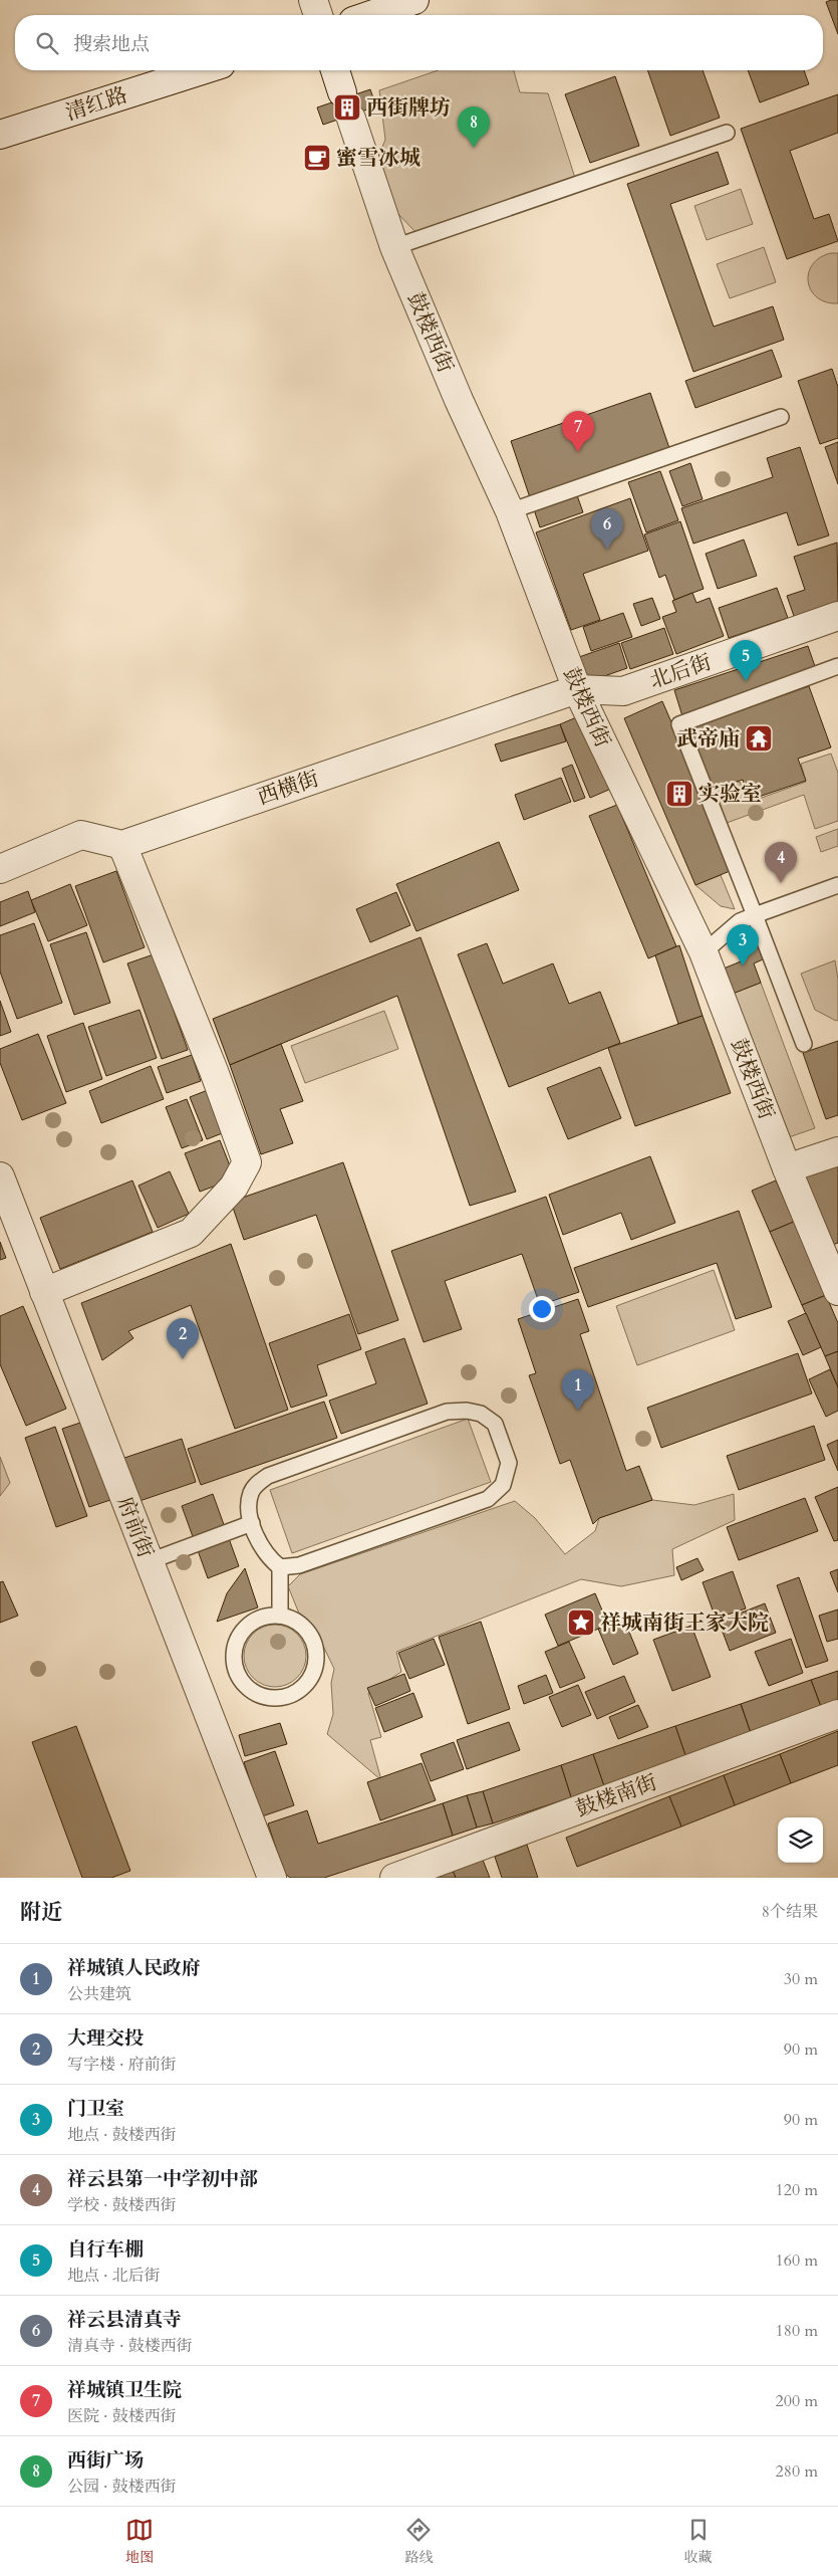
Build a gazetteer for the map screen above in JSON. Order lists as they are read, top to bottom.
{
  "streets": {
    "street": [
      "清红路",
      "鼓楼西街",
      "北后街",
      "西横街",
      "府前街",
      "鼓楼南街"
    ]
  },
  "crossings": [
    ["鼓楼西街", "北后街"],
    ["鼓楼西街", "西横街"],
    ["北后街", "西横街"]
  ],
  "places": {
    "building": ["西街牌坊", "实验室"],
    "cafe": ["蜜雪冰城"],
    "temple": ["武帝庙"],
    "place": ["祥城南街王家大院"]
  },
  "page": {
    "search": "搜索地点",
    "pins": [
      "8",
      "7",
      "6",
      "5",
      "4",
      "3",
      "2",
      "1"
    ],
    "heading": ["附近", "8个结果"],
    "list": [
      {
        "mark": "1",
        "name": "祥城镇人民政府",
        "note": "公共建筑",
        "value": "30 m"
      },
      {
        "mark": "2",
        "name": "大理交投",
        "note": "写字楼 · 府前街",
        "value": "90 m"
      },
      {
        "mark": "3",
        "name": "门卫室",
        "note": "地点 · 鼓楼西街",
        "value": "90 m"
      },
      {
        "mark": "4",
        "name": "祥云县第一中学初中部",
        "note": "学校 · 鼓楼西街",
        "value": "120 m"
      },
      {
        "mark": "5",
        "name": "自行车棚",
        "note": "地点 · 北后街",
        "value": "160 m"
      },
      {
        "mark": "6",
        "name": "祥云县清真寺",
        "note": "清真寺 · 鼓楼西街",
        "value": "180 m"
      },
      {
        "mark": "7",
        "name": "祥城镇卫生院",
        "note": "医院 · 鼓楼西街",
        "value": "200 m"
      },
      {
        "mark": "8",
        "name": "西街广场",
        "note": "公园 · 鼓楼西街",
        "value": "280 m"
      }
    ],
    "nav": ["地图", "路线", "收藏"]
  }
}
